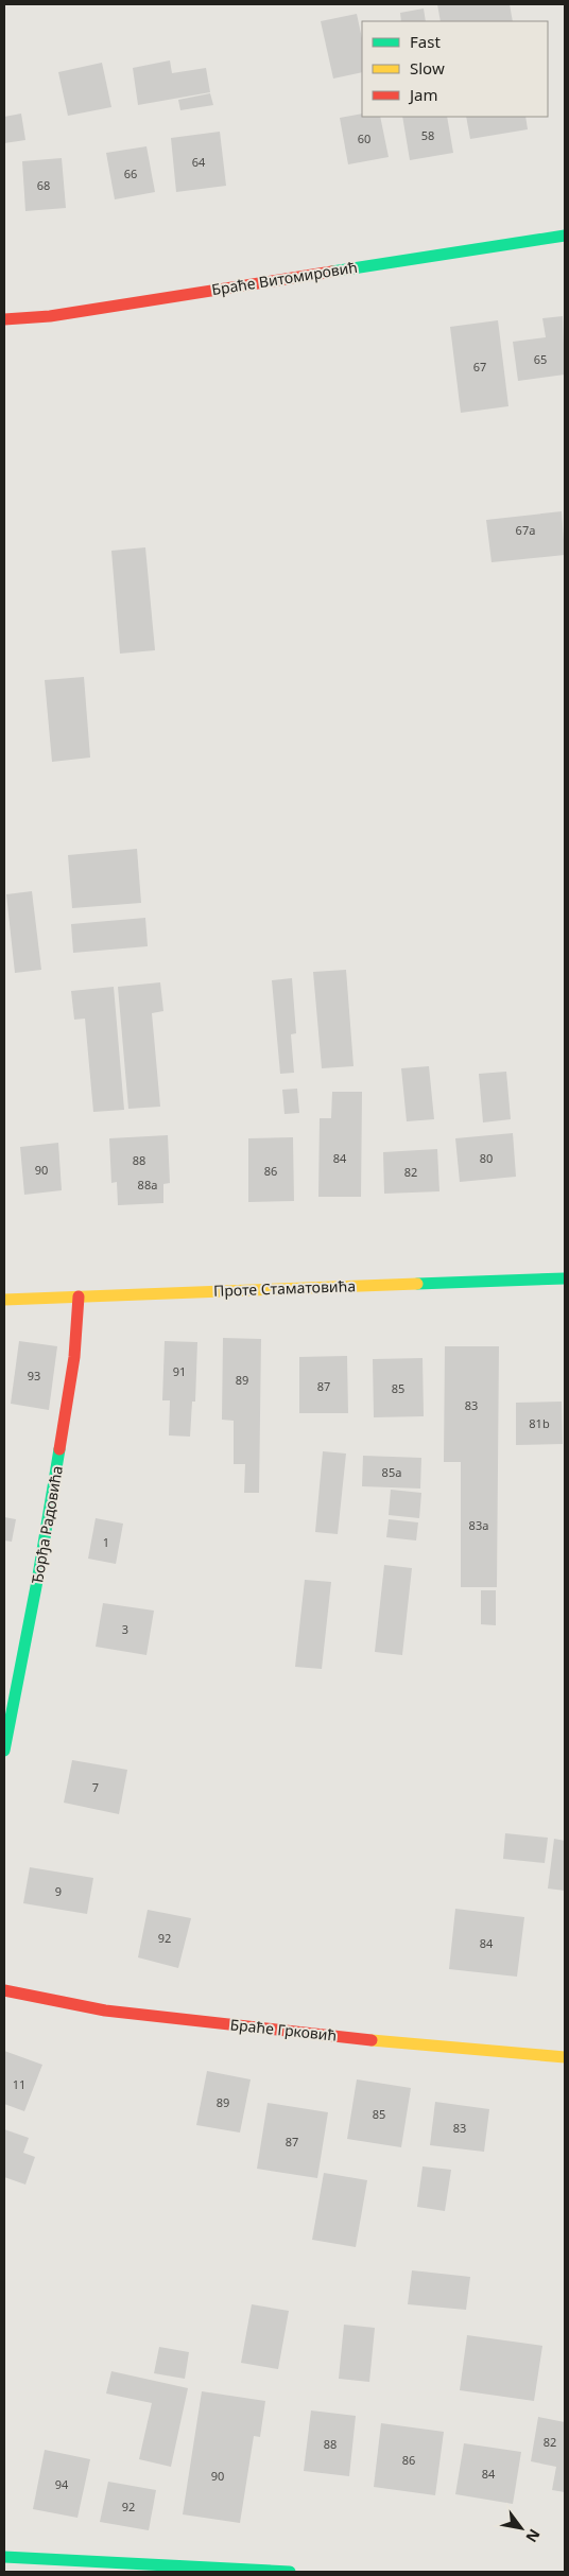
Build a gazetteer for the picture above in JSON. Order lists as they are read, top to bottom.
{
  "streets": {
    "street": [
      "Браће Витомировић",
      "Проте Стаматовића",
      "Ђорђа Радовића",
      "Браће Грковић"
    ]
  },
  "crossings": [
    ["Проте Стаматовића", "Ђорђа Радовића"]
  ],
  "house_numbers": [
    "58",
    "60",
    "64",
    "66",
    "68",
    "65",
    "67",
    "67a",
    "84",
    "80",
    "88",
    "90",
    "86",
    "82",
    "88a",
    "91",
    "93",
    "89",
    "87",
    "85",
    "83",
    "81b",
    "85a",
    "83a",
    "1",
    "3",
    "7",
    "9",
    "92",
    "84",
    "11",
    "89",
    "85",
    "83",
    "87",
    "82",
    "88",
    "86",
    "84",
    "90",
    "94",
    "92"
  ],
  "legend": ["Fast", "Slow", "Jam"],
  "north": "bottom right"
}
